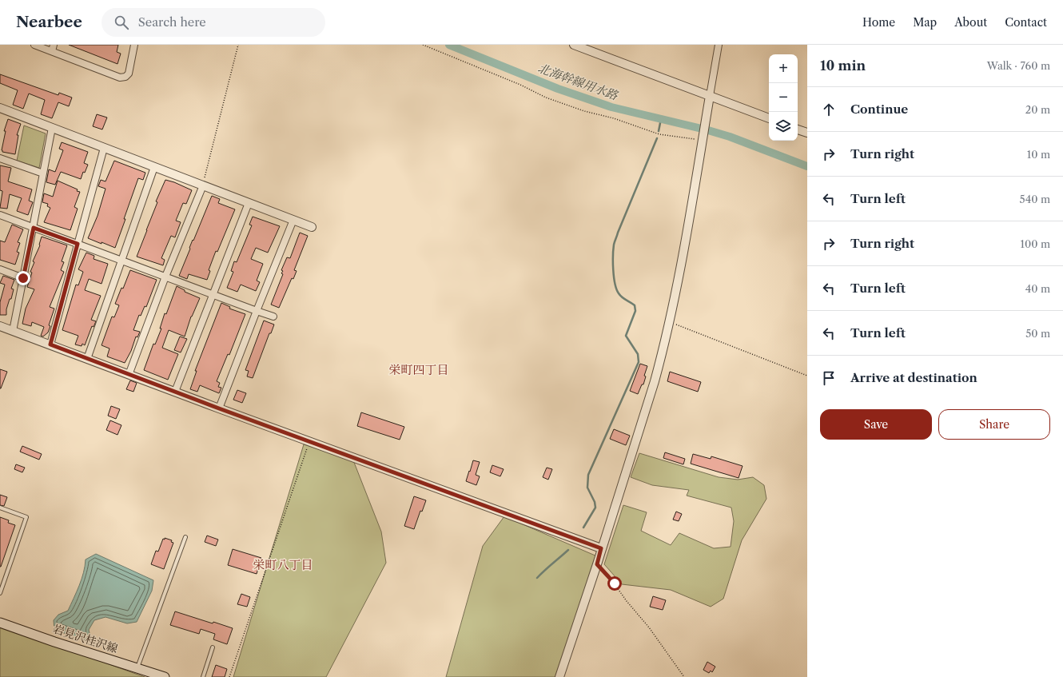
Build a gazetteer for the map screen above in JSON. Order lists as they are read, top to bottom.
{
  "streets": {
    "main road": ["岩見沢桂沢線"]
  },
  "districts": ["栄町四丁目", "栄町八丁目"],
  "water": ["北海幹線用水路"],
  "page": {
    "header": "Nearbee",
    "search": "Search here",
    "nav": [
      "Home",
      "Map",
      "About",
      "Contact"
    ],
    "heading": ["10 min", "Walk · 760 m"],
    "map_buttons": ["+", "−"],
    "list": [
      ["Continue", "20 m"],
      ["Turn right", "10 m"],
      ["Turn left", "540 m"],
      ["Turn right", "100 m"],
      ["Turn left", "40 m"],
      ["Turn left", "50 m"],
      "Arrive at destination"
    ],
    "buttons": ["Save", "Share"]
  }
}
